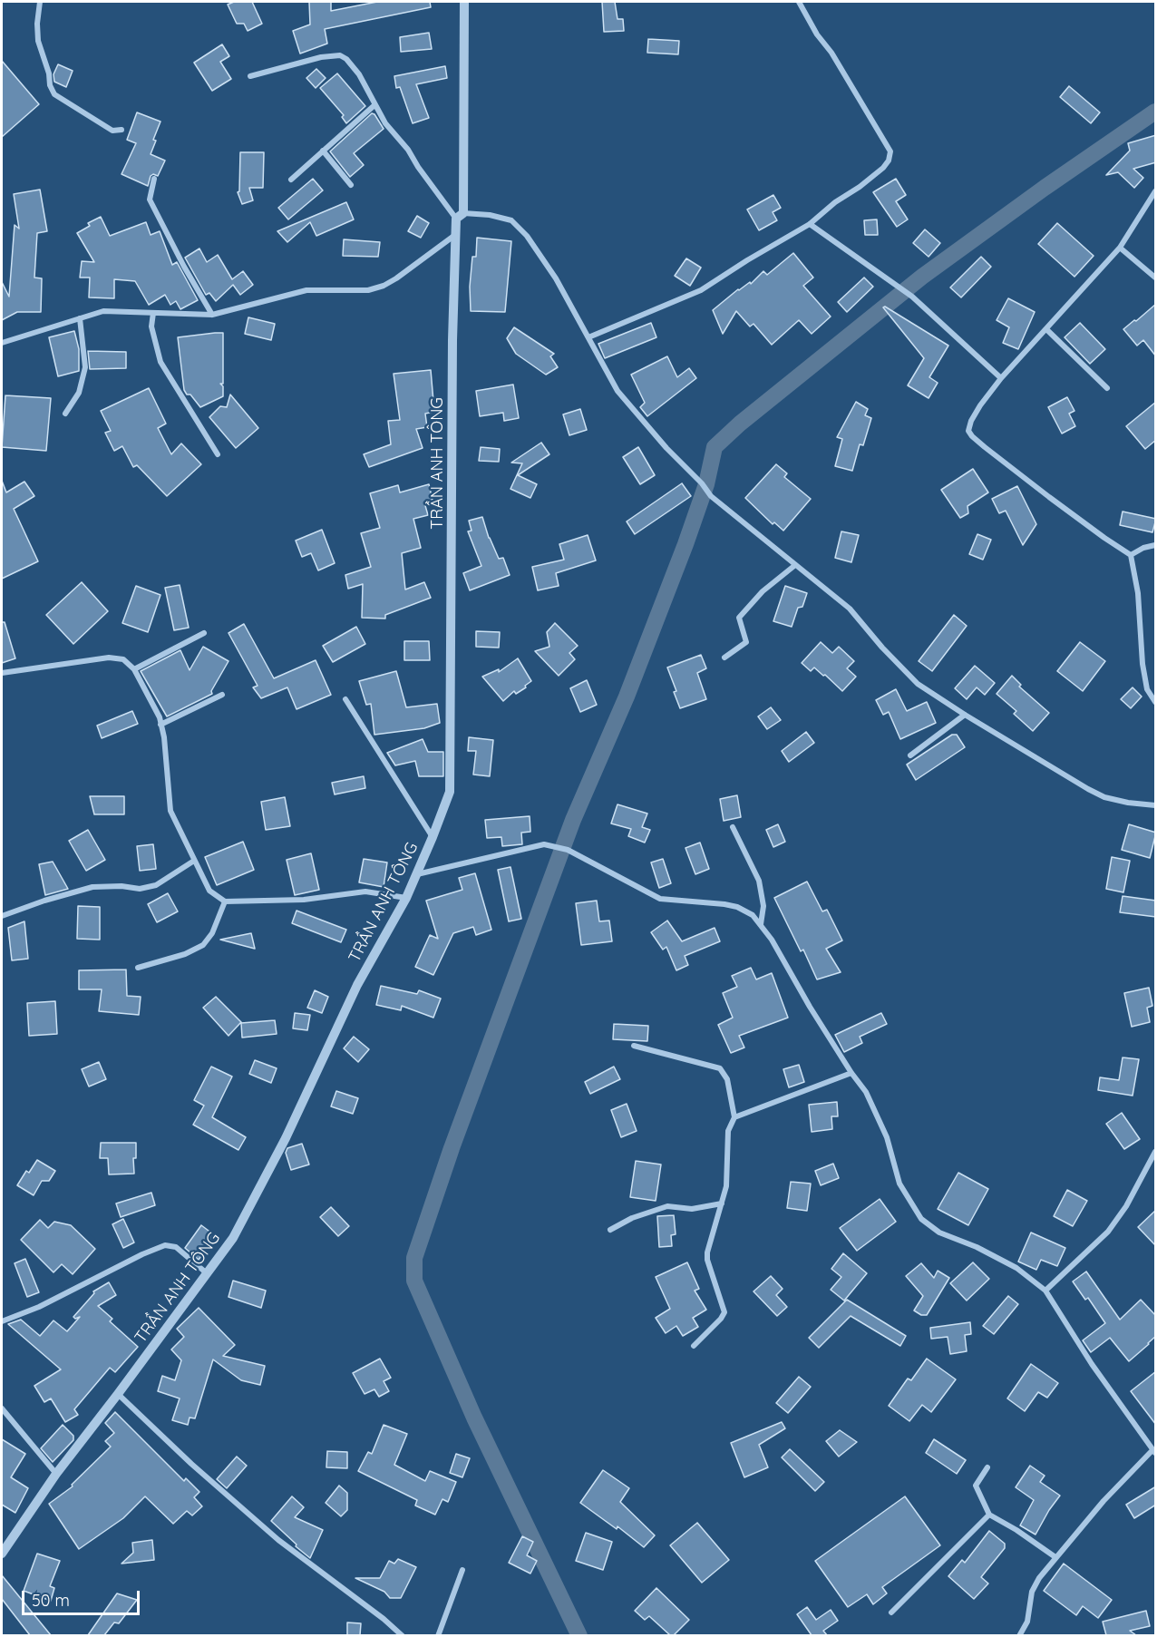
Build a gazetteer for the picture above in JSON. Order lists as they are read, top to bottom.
{
  "streets": {
    "street": ["TRẦN ANH TÔNG"]
  },
  "scale_bar": "50 m"
}
